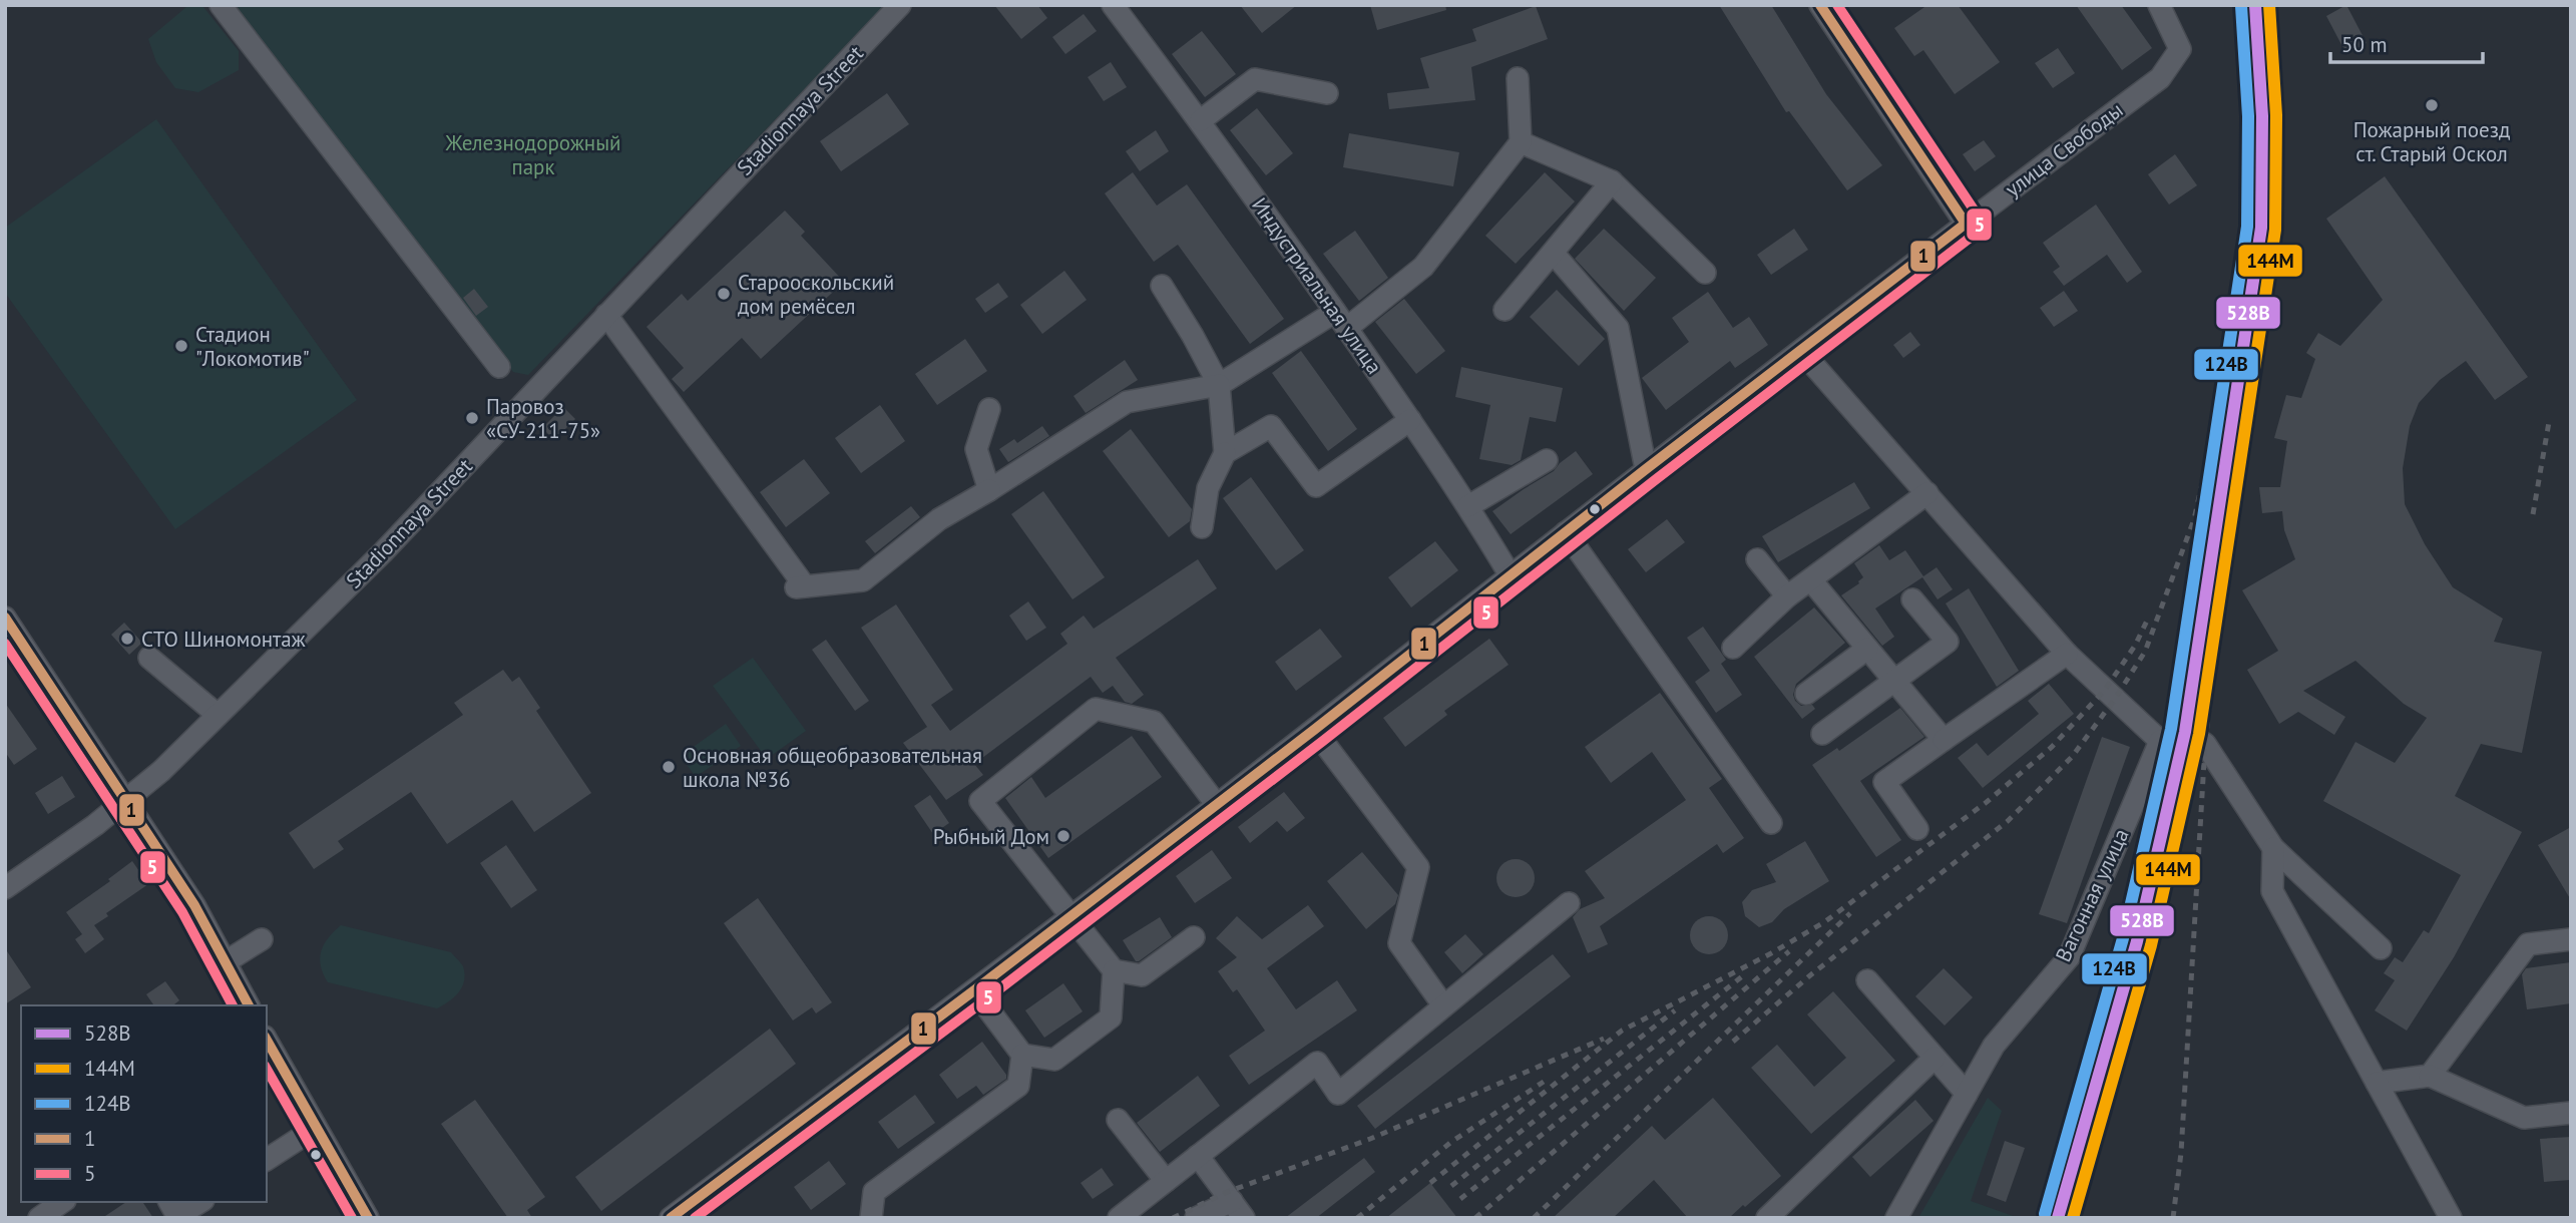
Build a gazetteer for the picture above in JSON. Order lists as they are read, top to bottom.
{
  "streets": {
    "street": [
      "Stadionnaya Street",
      "улица Свободы",
      "Индустриальная улица",
      "Вагонная улица"
    ]
  },
  "crossings": [
    ["улица Свободы", "Индустриальная улица"]
  ],
  "parks": ["Железнодорожный парк"],
  "places": [
    "Пожарный поезд ст. Старый Оскол",
    "Старооскольский дом ремёсел",
    "Стадион \"Локомотив\"",
    "Паровоз «СУ-211-75»",
    "СТО Шиномонтаж",
    "Основная общеобразовательная школа №36",
    "Рыбный Дом"
  ],
  "lines": [
    "transit line 528В",
    "transit line 144М",
    "transit line 1",
    "transit line 5",
    "transit line 124В"
  ],
  "legend": [
    "528В",
    "144М",
    "124В",
    "1",
    "5"
  ],
  "scale_bar": "50 m"
}
